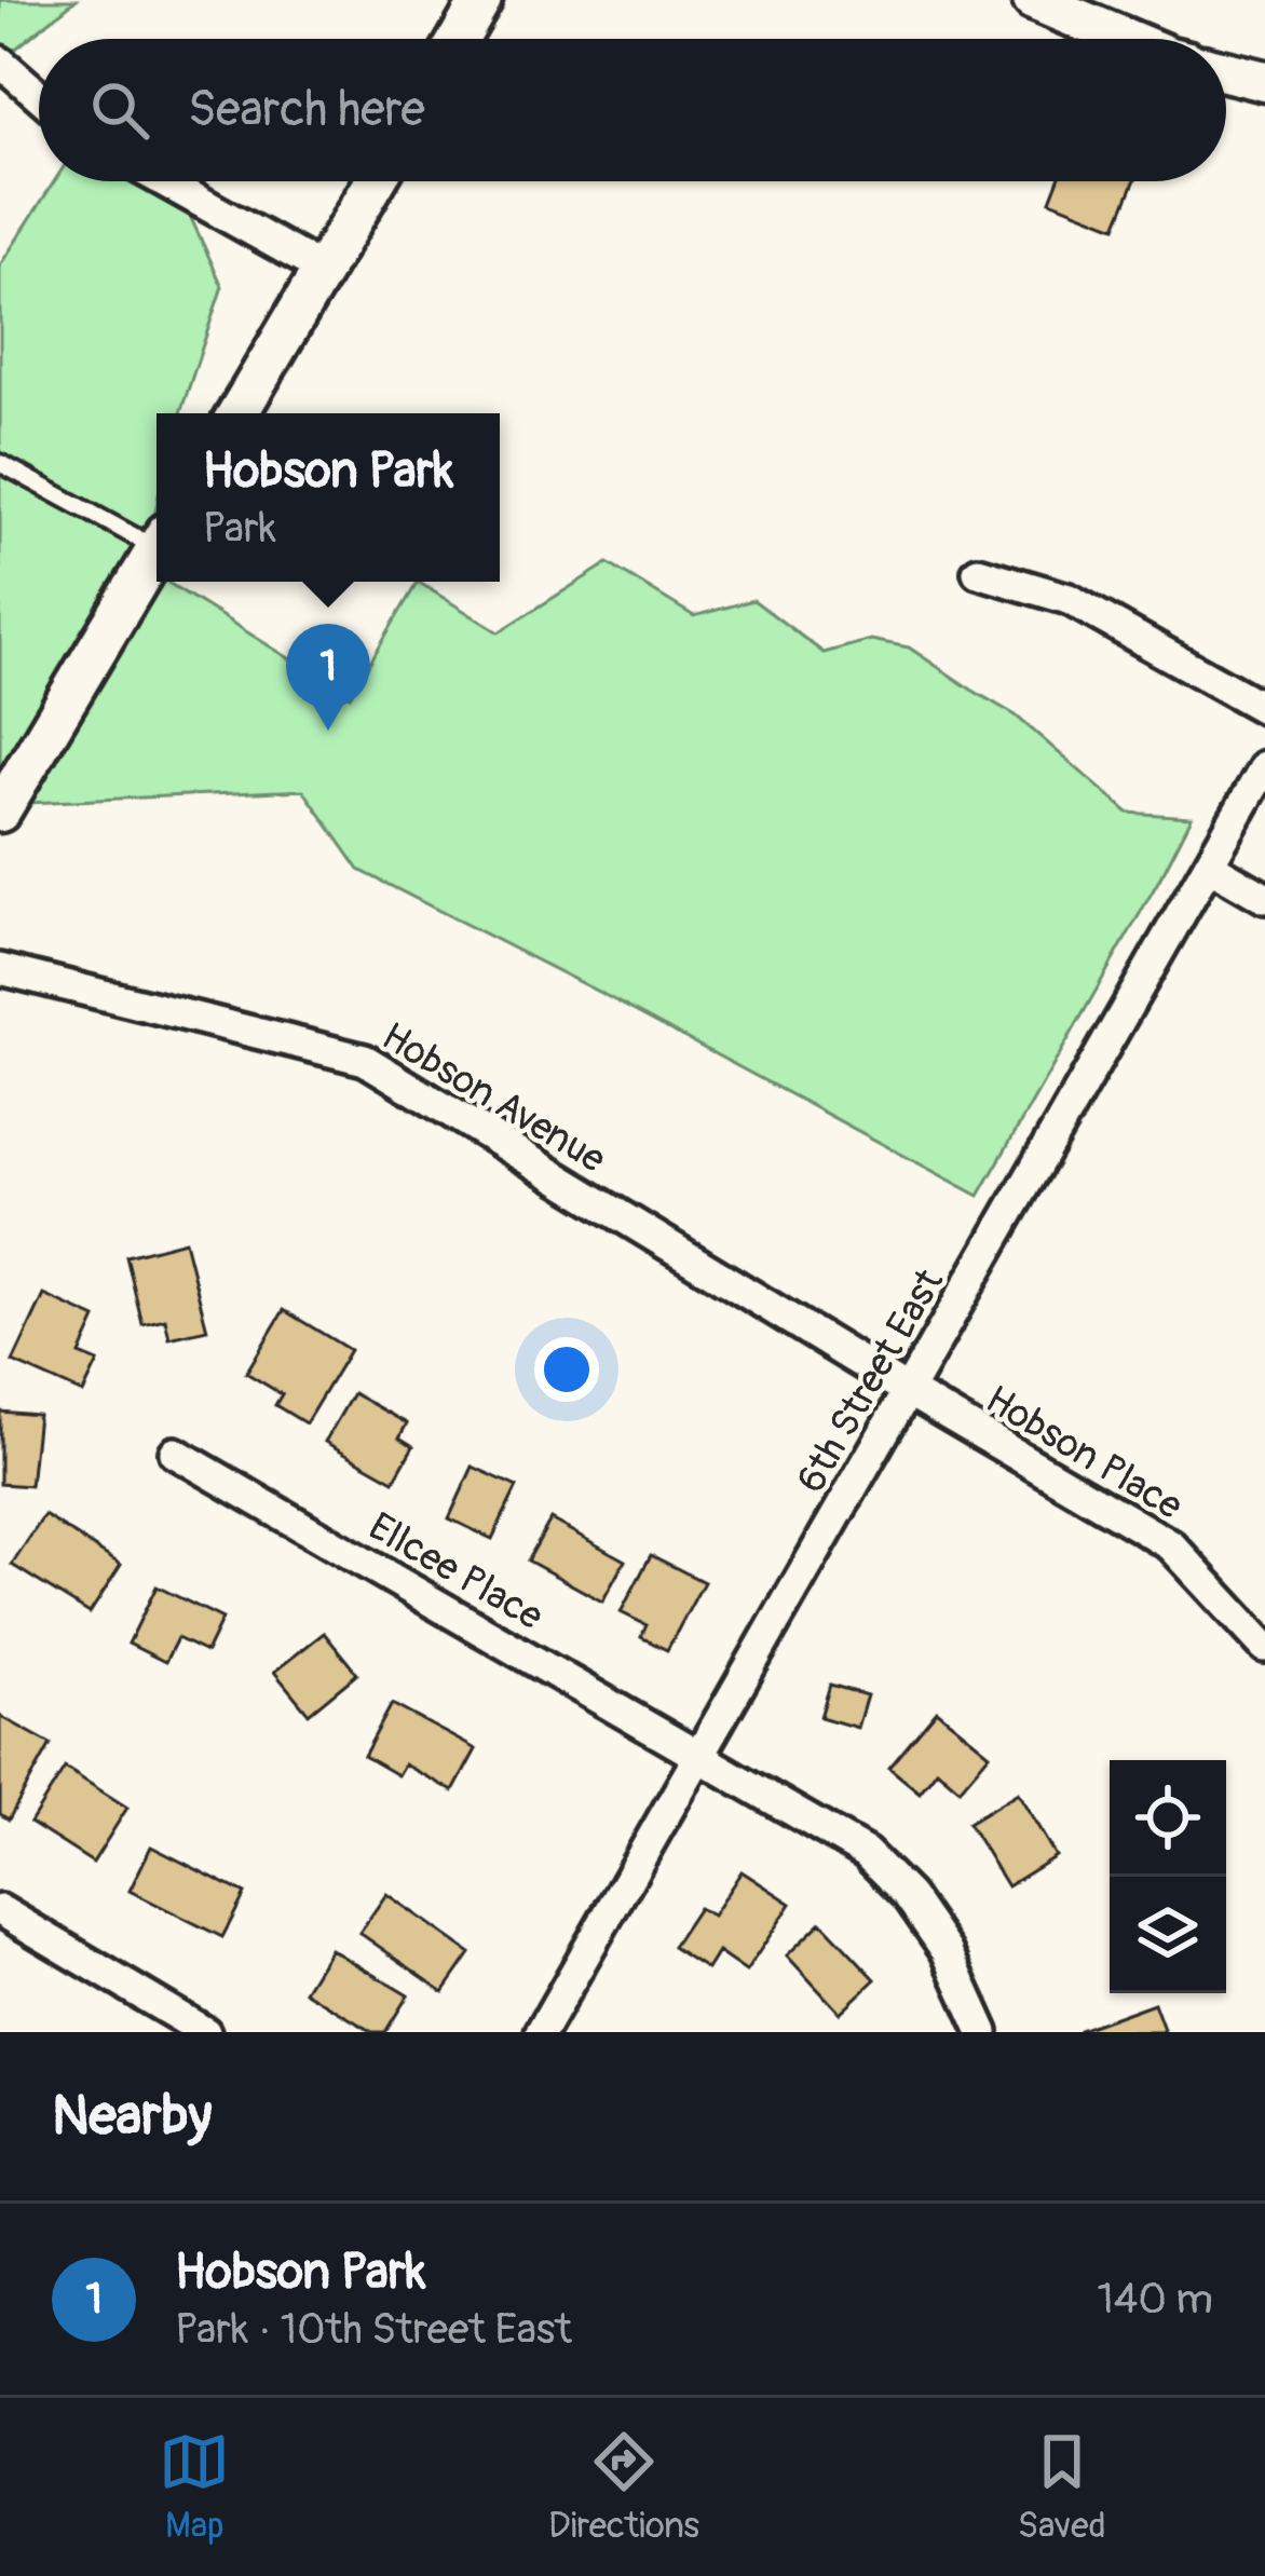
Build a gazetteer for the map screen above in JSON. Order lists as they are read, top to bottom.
{
  "streets": {
    "street": [
      "Hobson Avenue",
      "6th Street East",
      "Hobson Place",
      "Ellcee Place"
    ]
  },
  "crossings": [
    ["Hobson Avenue", "6th Street East"],
    ["Hobson Avenue", "Hobson Place"],
    ["6th Street East", "Hobson Place"],
    ["6th Street East", "Ellcee Place"]
  ],
  "page": {
    "search": "Search here",
    "popup": ["Hobson Park", "Park"],
    "pins": "1",
    "heading": "Nearby",
    "list": [
      {
        "mark": "1",
        "name": "Hobson Park",
        "note": "Park · 10th Street East",
        "value": "140 m"
      }
    ],
    "nav": ["Map", "Directions", "Saved"]
  }
}
